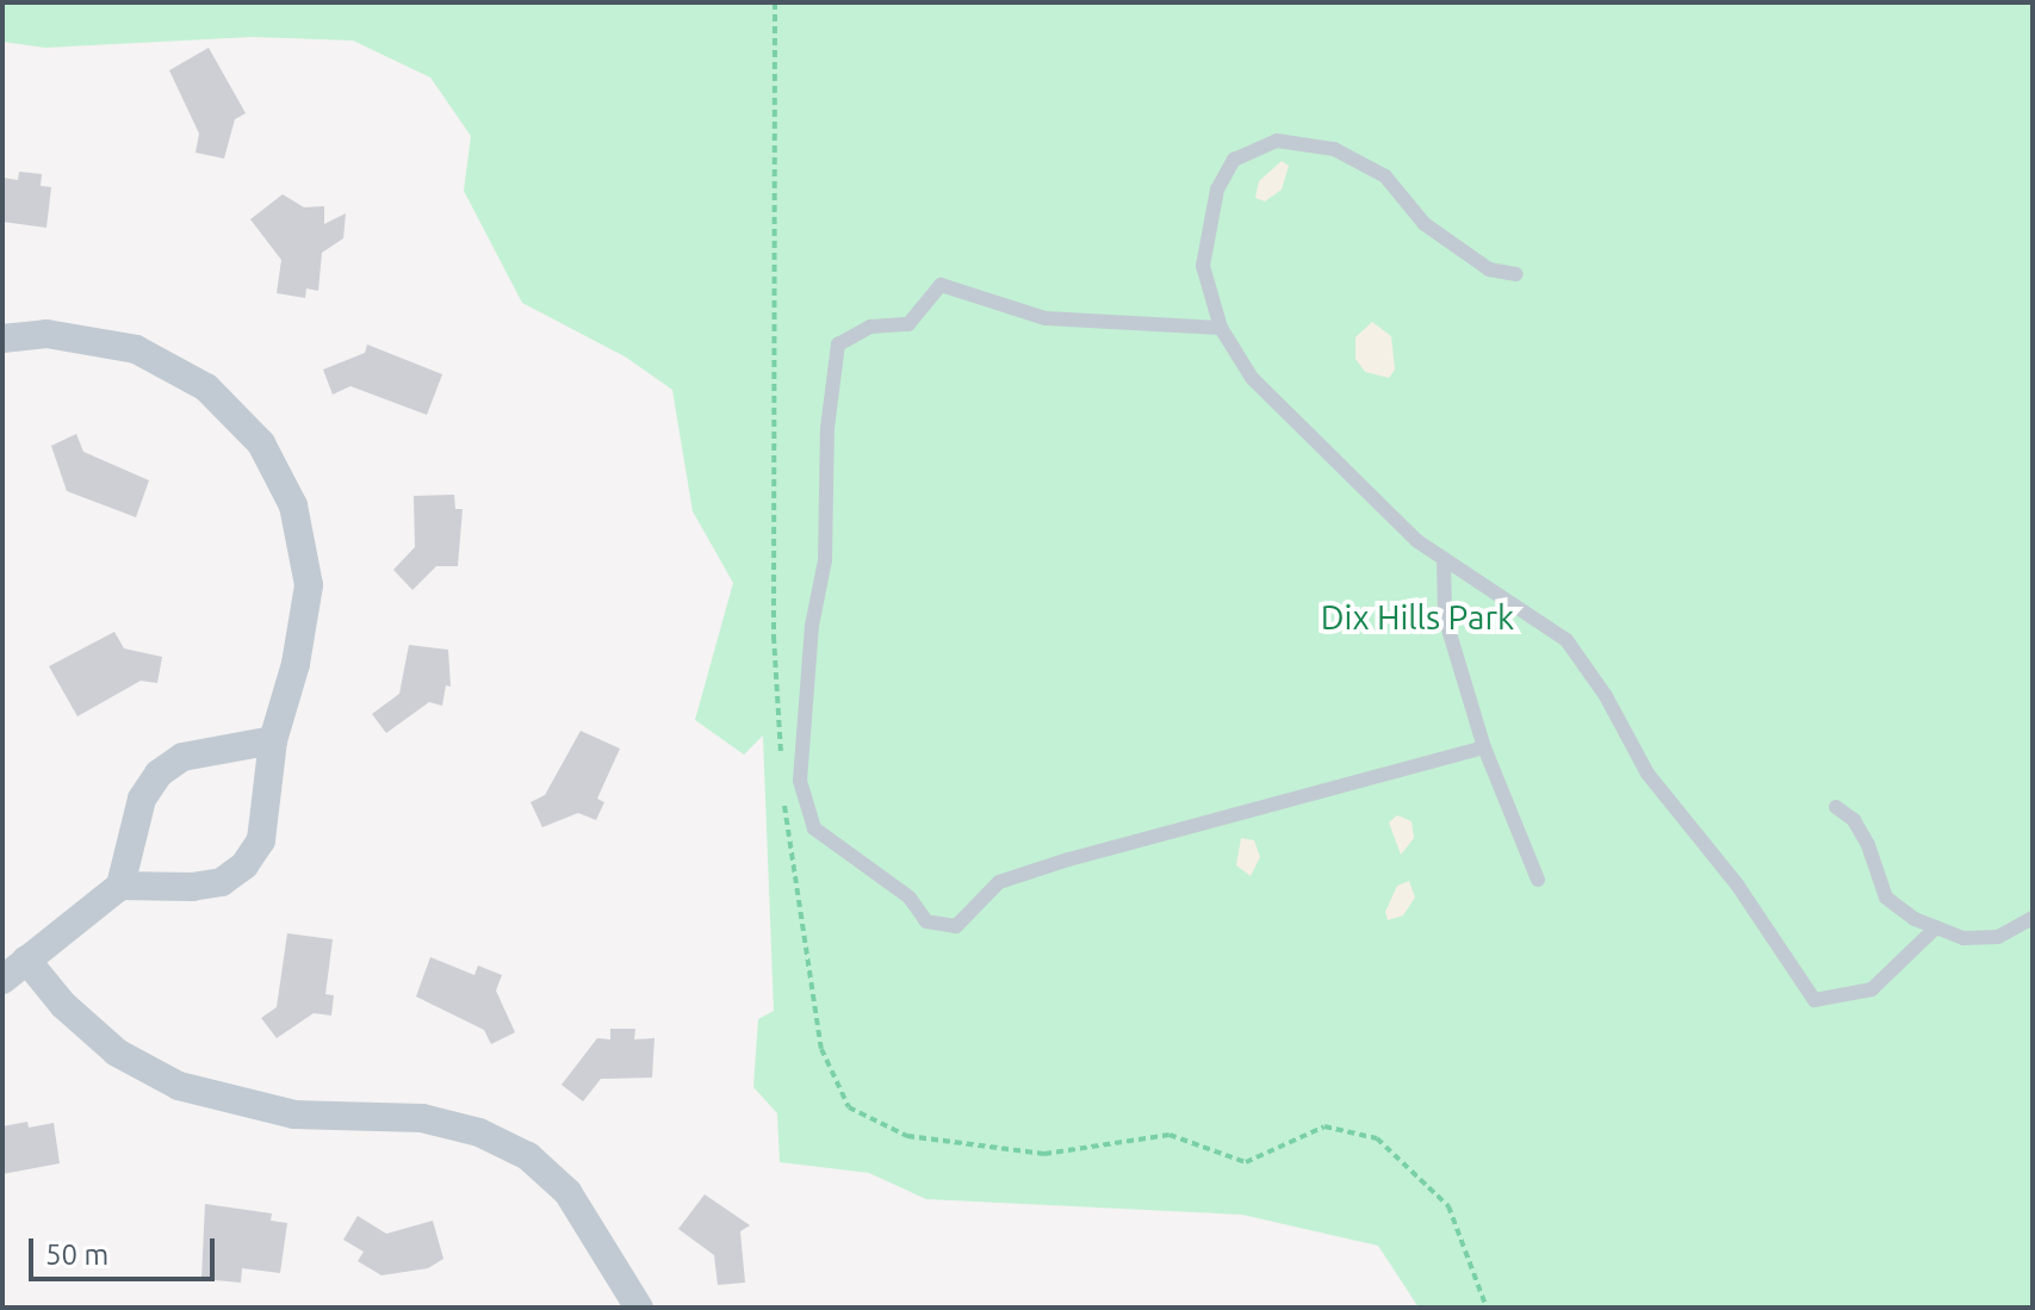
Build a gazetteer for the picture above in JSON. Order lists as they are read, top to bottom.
{
  "parks": ["Dix Hills Park"],
  "scale_bar": "50 m"
}
